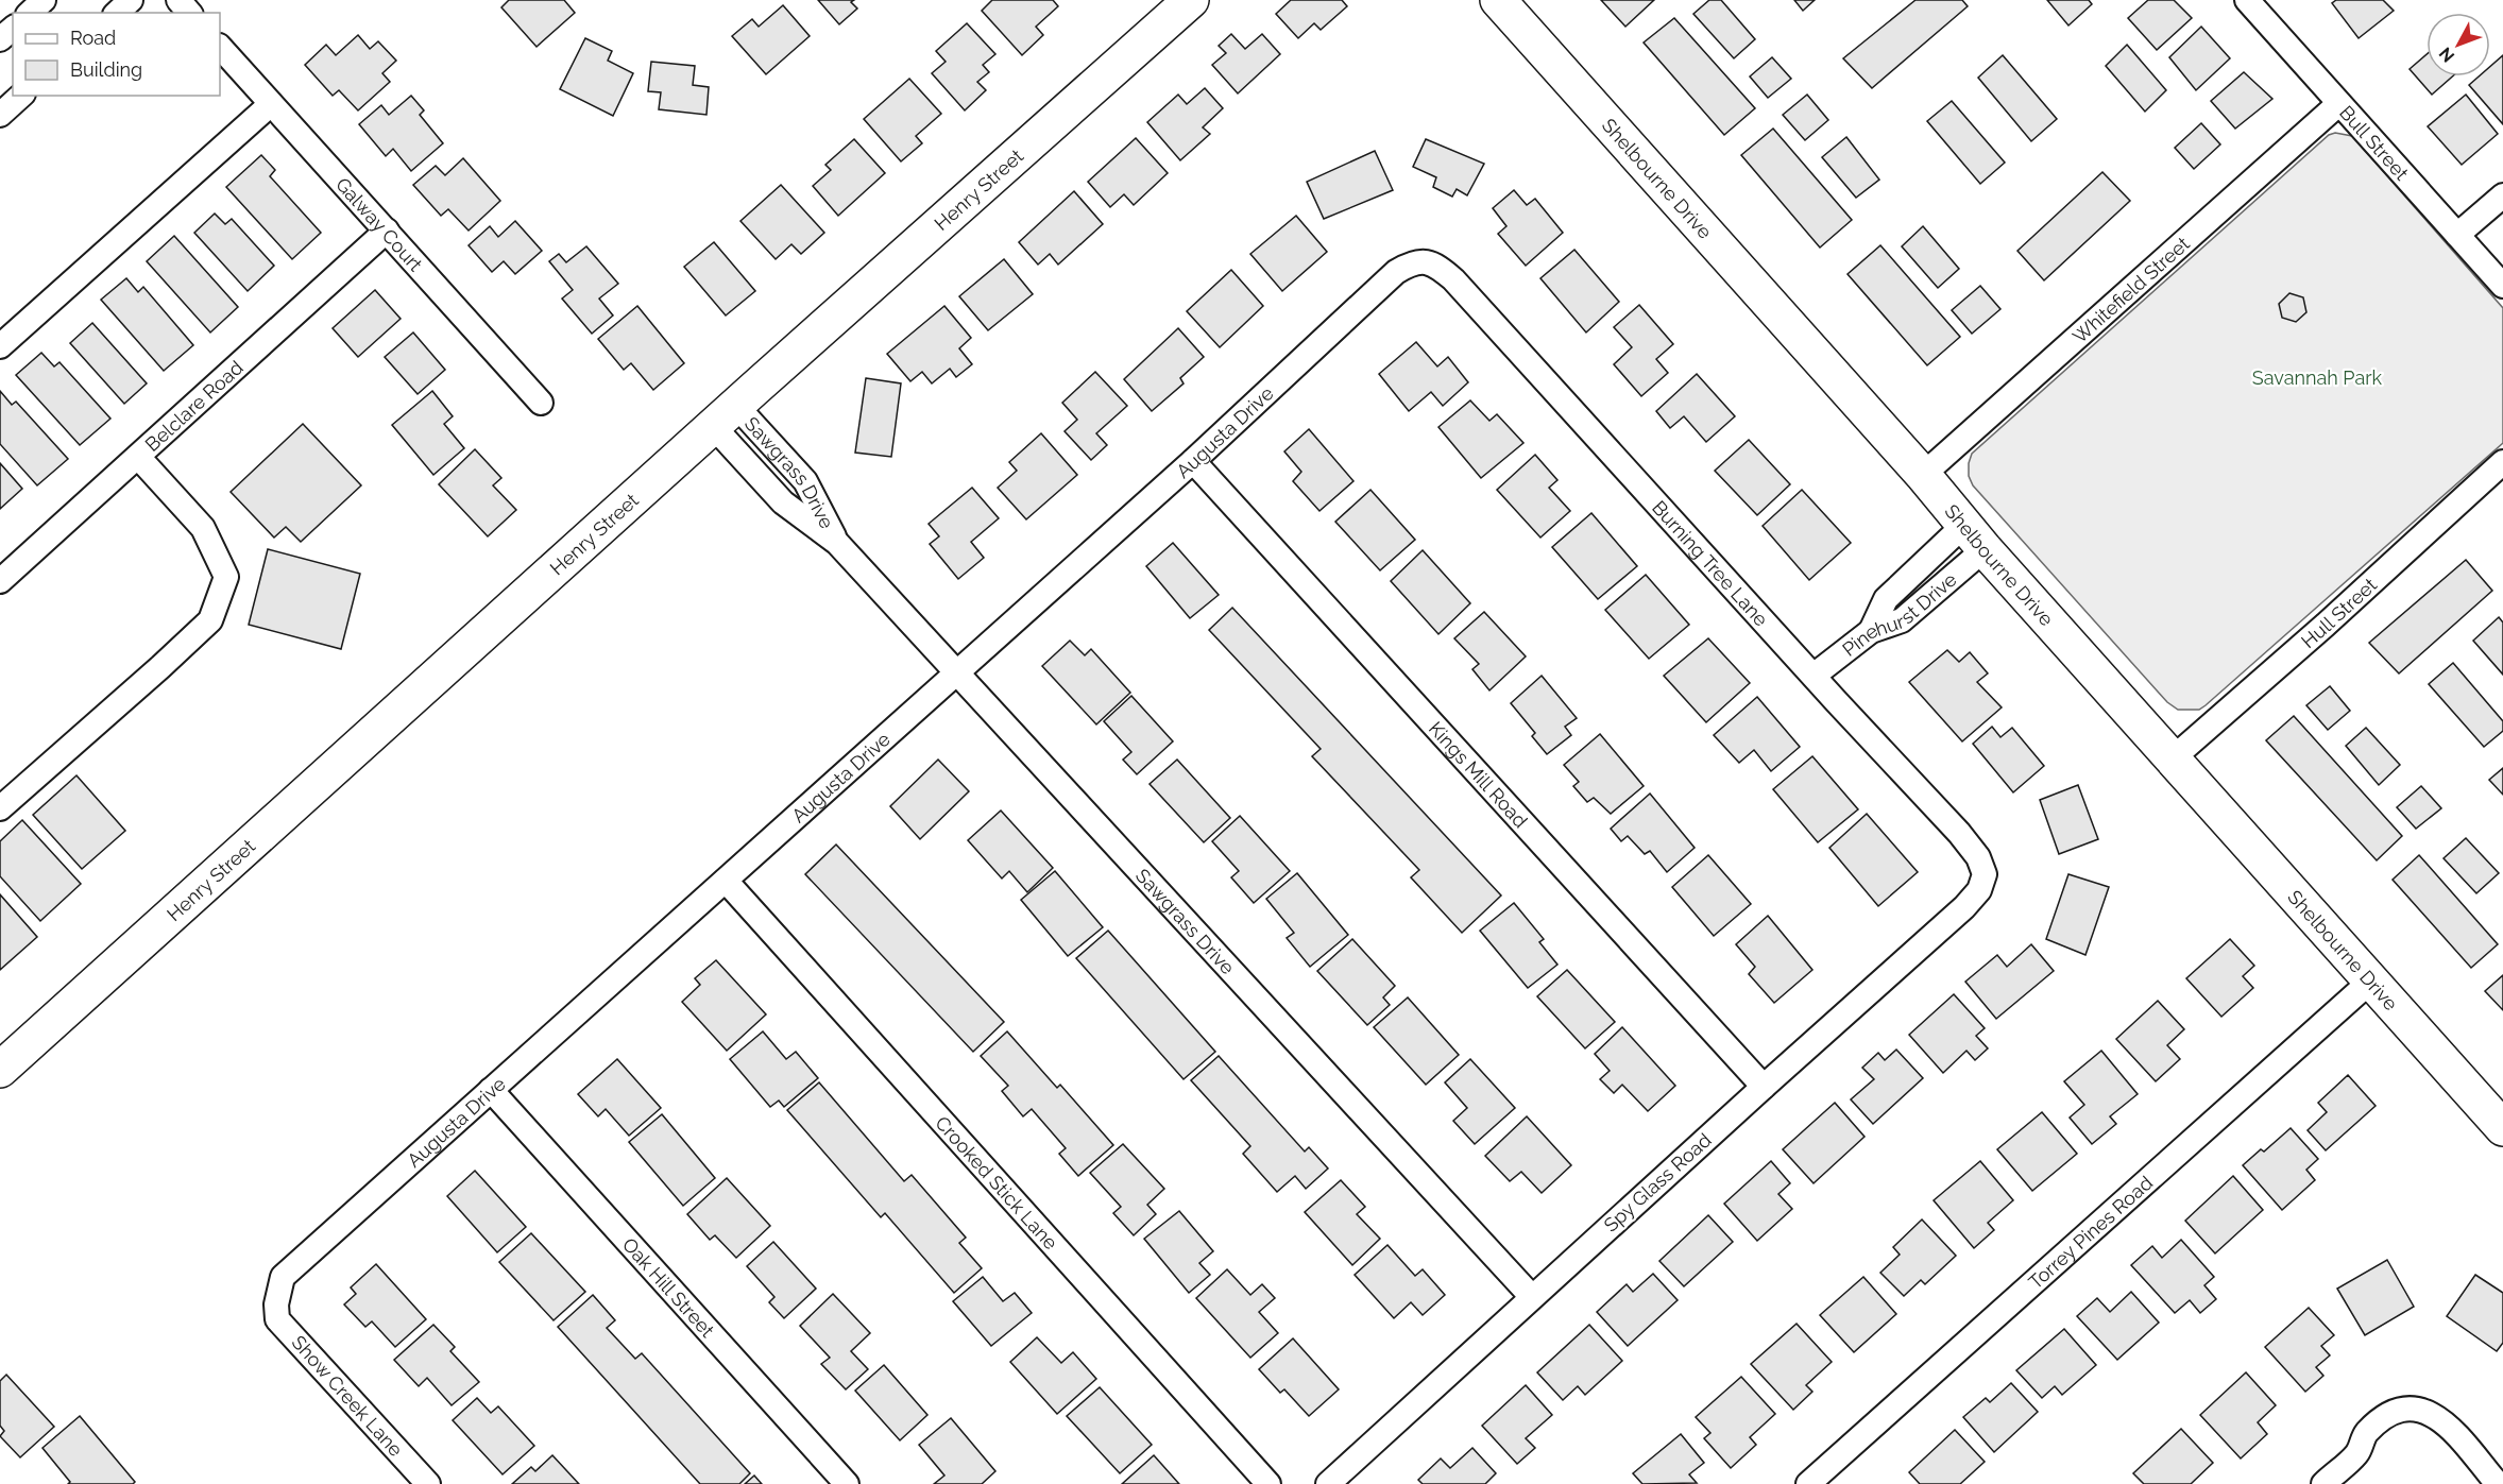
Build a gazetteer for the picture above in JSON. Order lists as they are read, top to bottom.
{
  "streets": {
    "street": [
      "Bull Street",
      "Shelbourne Drive",
      "Henry Street",
      "Galway Court",
      "Whitefield Street",
      "Belclare Road",
      "Augusta Drive",
      "Sawgrass Drive",
      "Burning Tree Lane",
      "Hull Street",
      "Pinehurst Drive",
      "Kings Mill Road",
      "Crooked Stick Lane",
      "Spy Glass Road",
      "Torrey Pines Road",
      "Oak Hill Street",
      "Show Creek Lane"
    ]
  },
  "crossings": [
    ["Bull Street", "Whitefield Street"],
    ["Shelbourne Drive", "Whitefield Street"],
    ["Shelbourne Drive", "Hull Street"],
    ["Shelbourne Drive", "Pinehurst Drive"],
    ["Shelbourne Drive", "Torrey Pines Road"],
    ["Henry Street", "Sawgrass Drive"],
    ["Galway Court", "Belclare Road"],
    ["Augusta Drive", "Sawgrass Drive"],
    ["Augusta Drive", "Burning Tree Lane"],
    ["Augusta Drive", "Kings Mill Road"],
    ["Augusta Drive", "Crooked Stick Lane"],
    ["Augusta Drive", "Oak Hill Street"],
    ["Augusta Drive", "Show Creek Lane"],
    ["Sawgrass Drive", "Spy Glass Road"],
    ["Burning Tree Lane", "Pinehurst Drive"],
    ["Burning Tree Lane", "Spy Glass Road"],
    ["Kings Mill Road", "Spy Glass Road"]
  ],
  "parks": ["Savannah Park"],
  "legend": ["Road", "Building"],
  "north": "bottom left"
}
